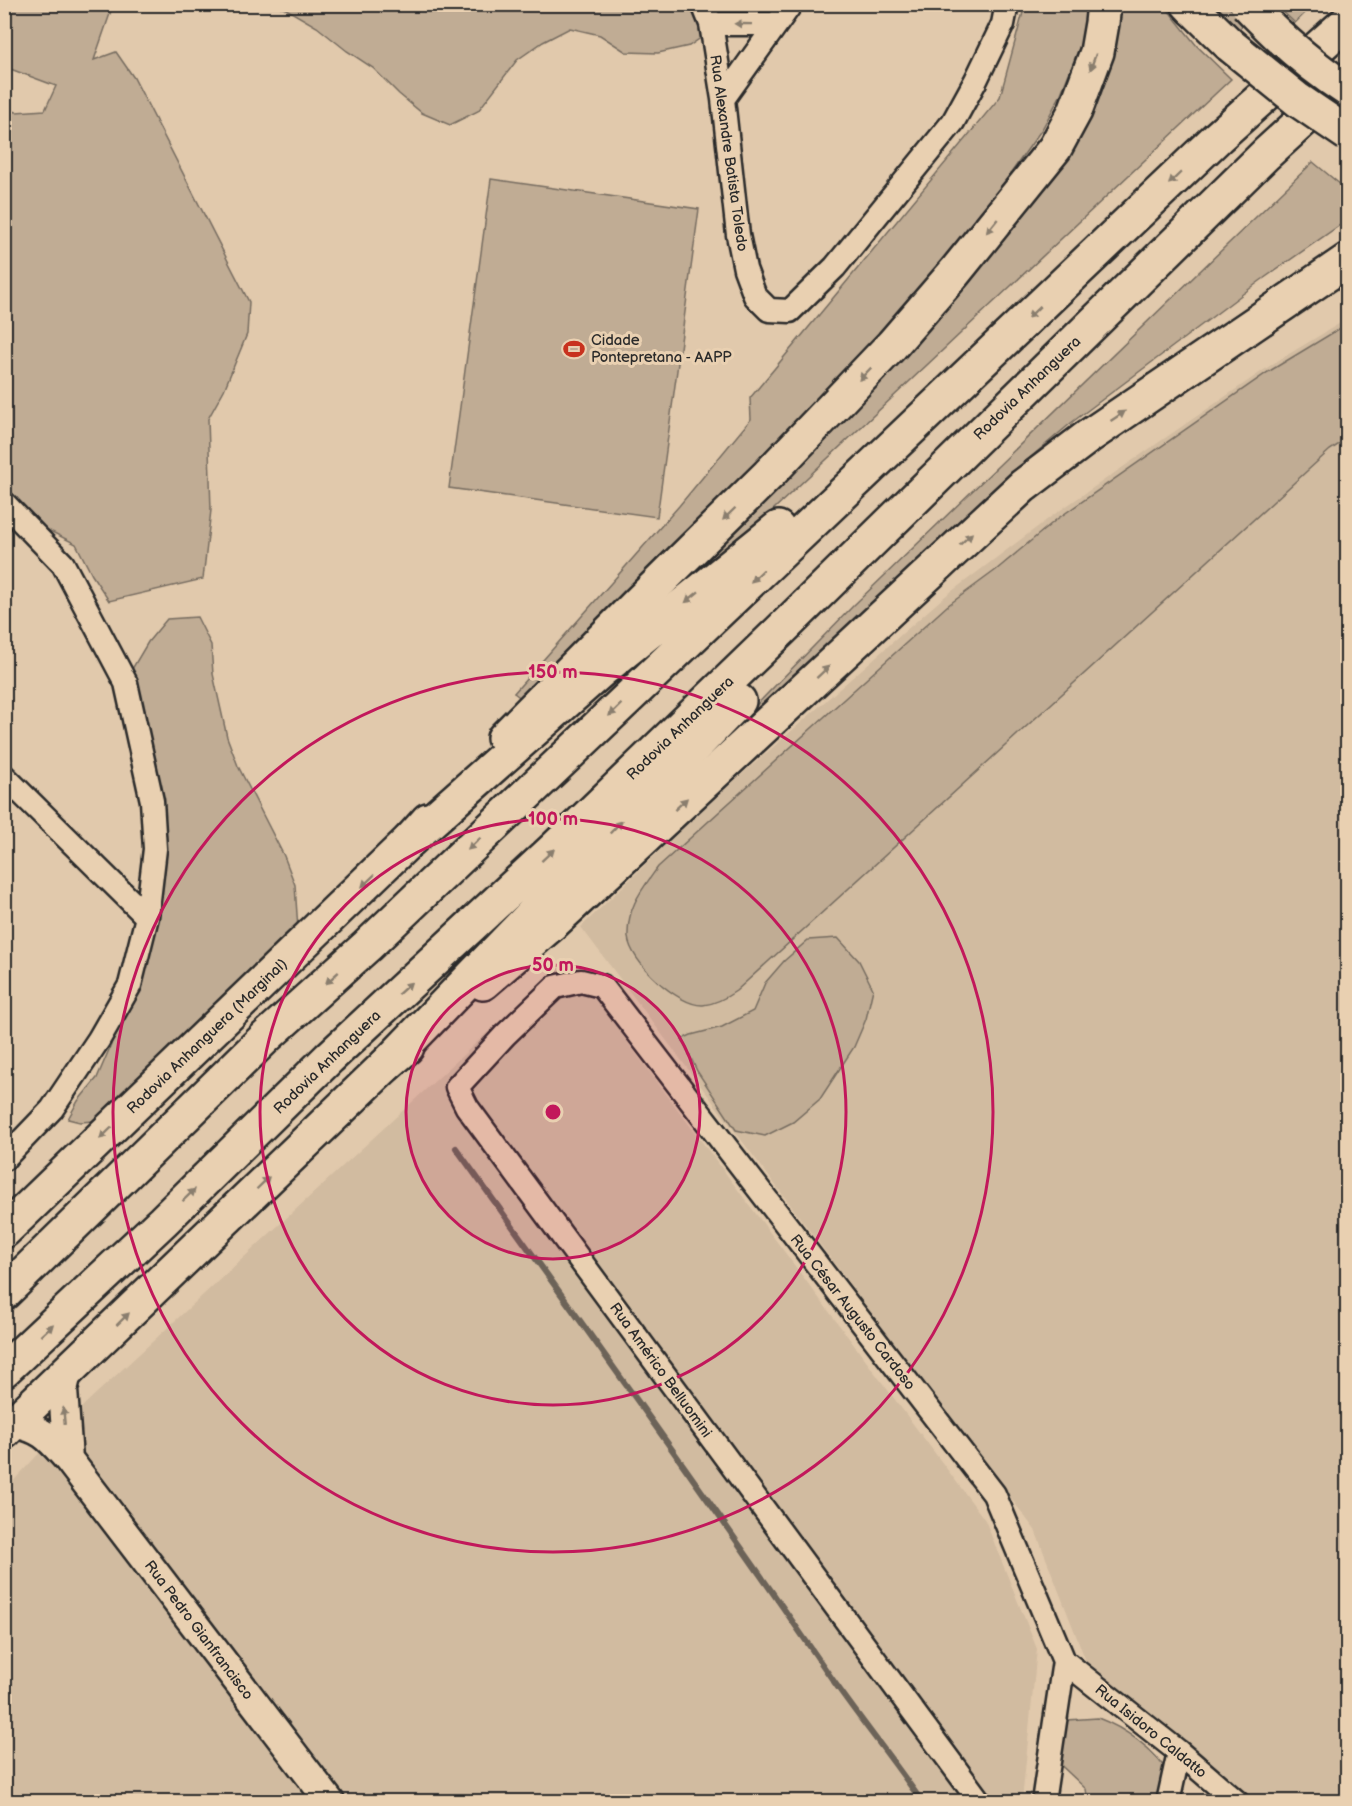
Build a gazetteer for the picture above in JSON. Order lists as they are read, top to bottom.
{
  "streets": {
    "highway": ["Rodovia Anhanguera", "Rodovia Anhanguera (Marginal)"],
    "street": [
      "Rua Alexandre Batista Toledo",
      "Rua César Augusto Cardoso",
      "Rua Américo Belluomini",
      "Rua Pedro Gianfrancisco",
      "Rua Isidoro Caldatto"
    ]
  },
  "crossings": [
    ["Rua César Augusto Cardoso", "Rua Américo Belluomini"],
    ["Rua César Augusto Cardoso", "Rua Isidoro Caldatto"]
  ],
  "places": {
    "sports": ["Cidade Pontepretana - AAPP"]
  },
  "rings": ["150 m", "100 m", "50 m"]
}
